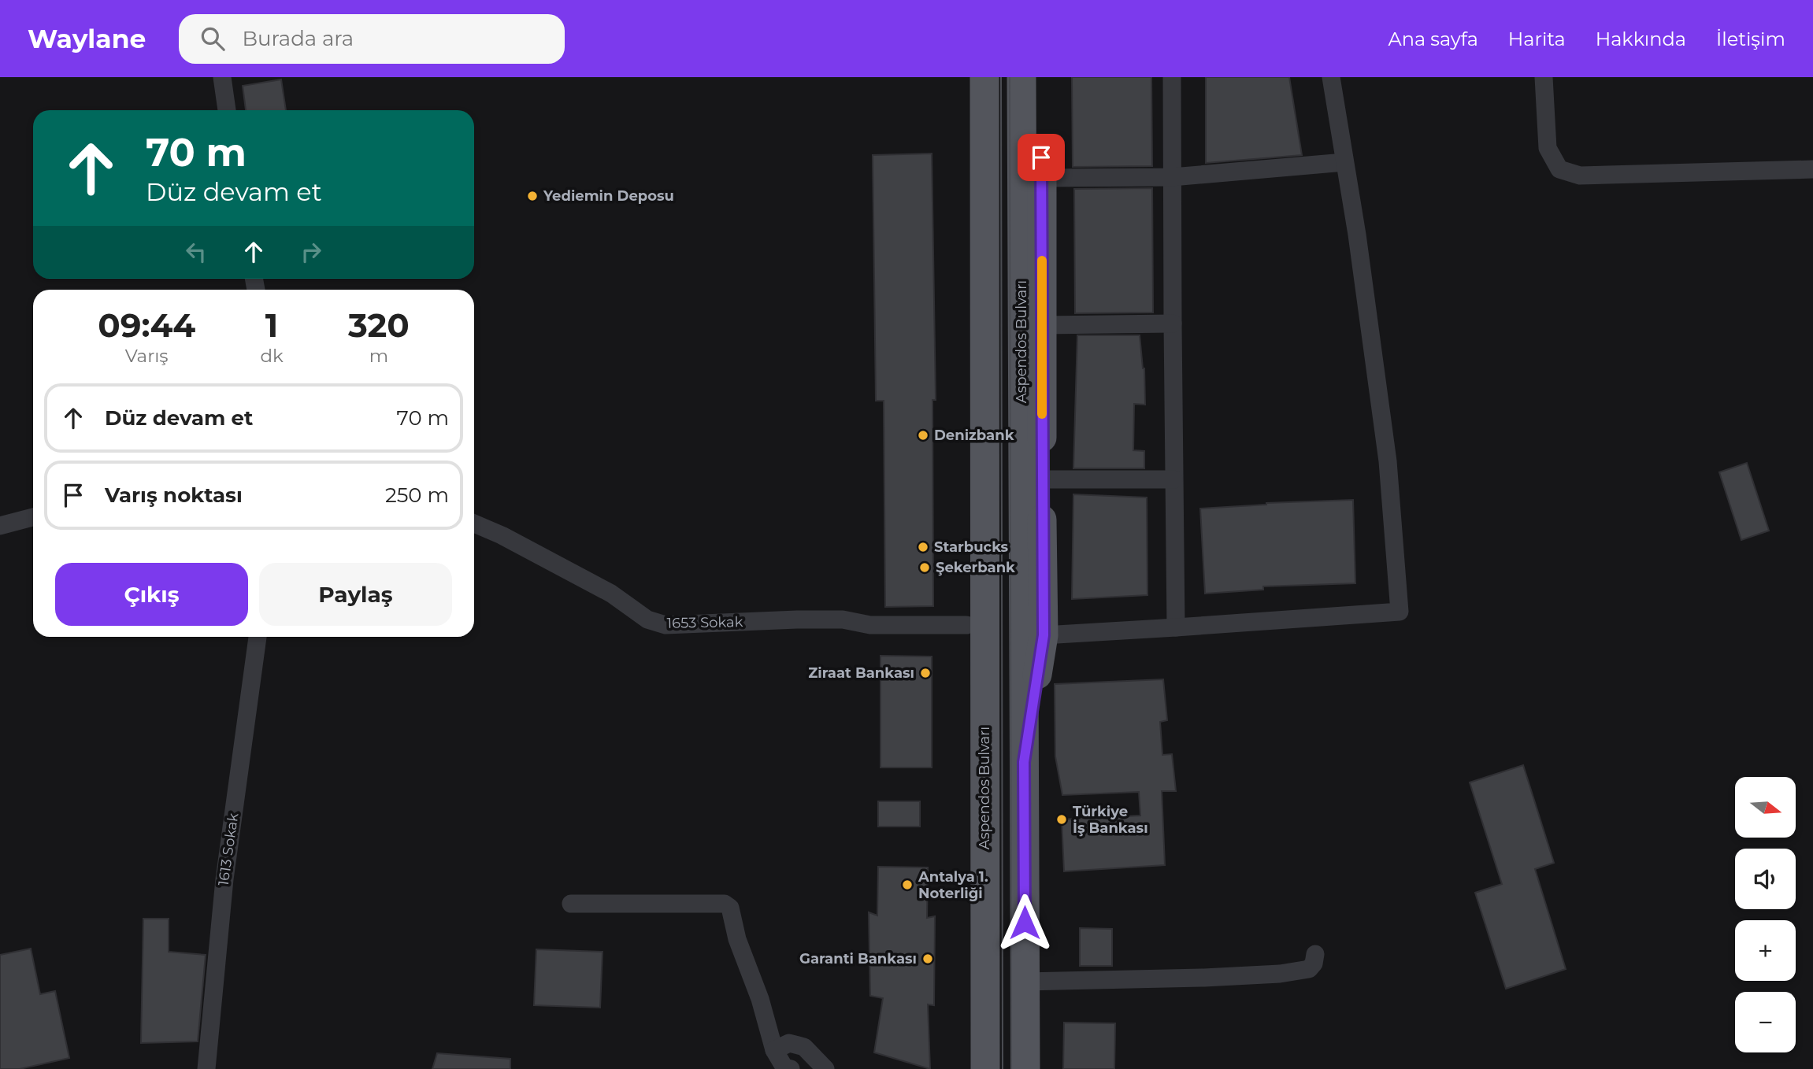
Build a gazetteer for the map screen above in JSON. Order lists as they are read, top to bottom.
{
  "streets": {
    "main road": ["Aspendos Bulvarı"],
    "street": ["1653 Sokak", "1613 Sokak"]
  },
  "places": [
    "Yediemin Deposu",
    "Denizbank",
    "Starbucks",
    "Şekerbank",
    "Ziraat Bankası",
    "Türkiye İş Bankası",
    "Antalya 1. Noterliği",
    "Garanti Bankası"
  ],
  "north": "right",
  "page": {
    "header": "Waylane",
    "search": "Burada ara",
    "nav": [
      "Ana sayfa",
      "Harita",
      "Hakkında",
      "İletişim"
    ],
    "turn": ["70 m", "Düz devam et"],
    "eta": [
      "09:44",
      "Varış",
      "1",
      "dk",
      "320",
      "m"
    ],
    "list": [
      {
        "name": "Düz devam et",
        "value": "70 m"
      },
      {
        "name": "Varış noktası",
        "value": "250 m"
      }
    ],
    "buttons": ["Çıkış", "Paylaş"],
    "map_buttons": ["+", "−"]
  }
}
